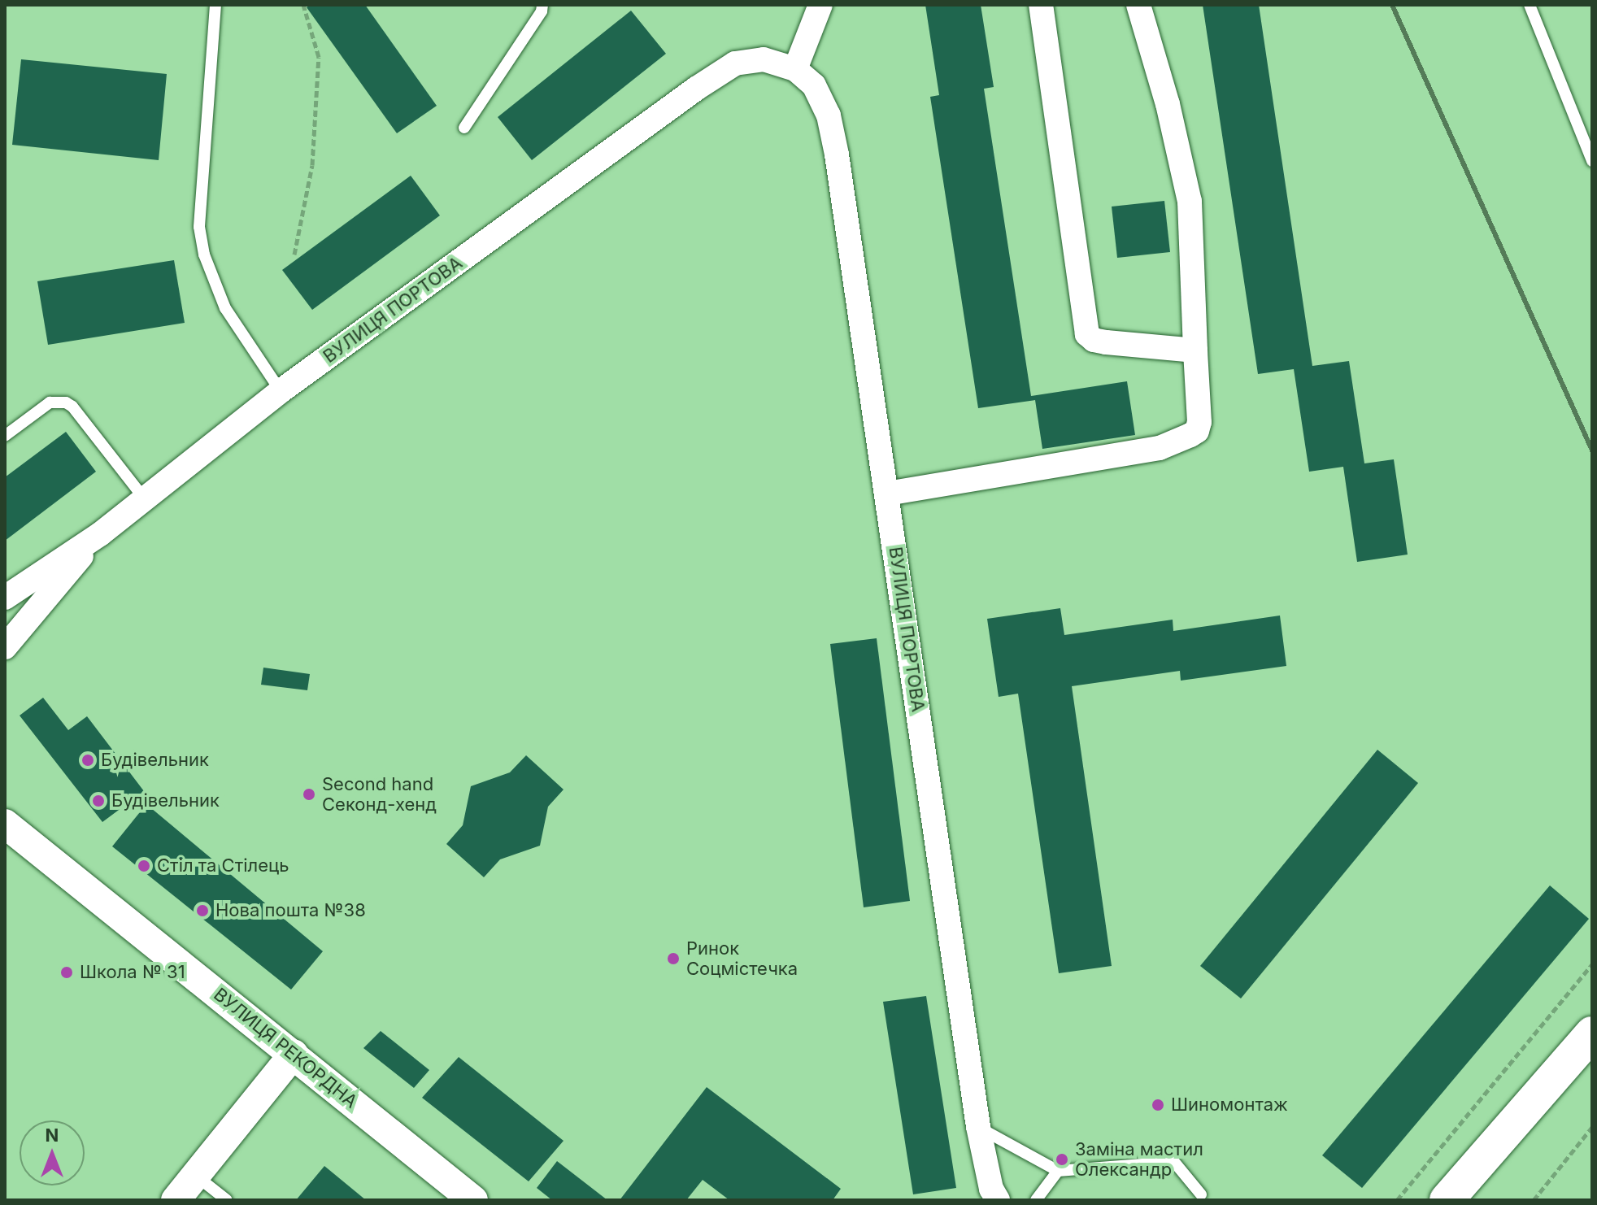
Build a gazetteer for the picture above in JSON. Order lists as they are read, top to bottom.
{
  "streets": {
    "street": ["ВУЛИЦЯ ПОРТОВА", "ВУЛИЦЯ РЕКОРДНА"]
  },
  "places": [
    "Будівельник",
    "Second hand Секонд-хенд",
    "Будiвельник",
    "Стіл та Стілець",
    "Нова пошта №38",
    "Ринок Соцмістечка",
    "Школа № 31",
    "Шиномонтаж",
    "Заміна мастил Олександр"
  ],
  "north": "top"
}
